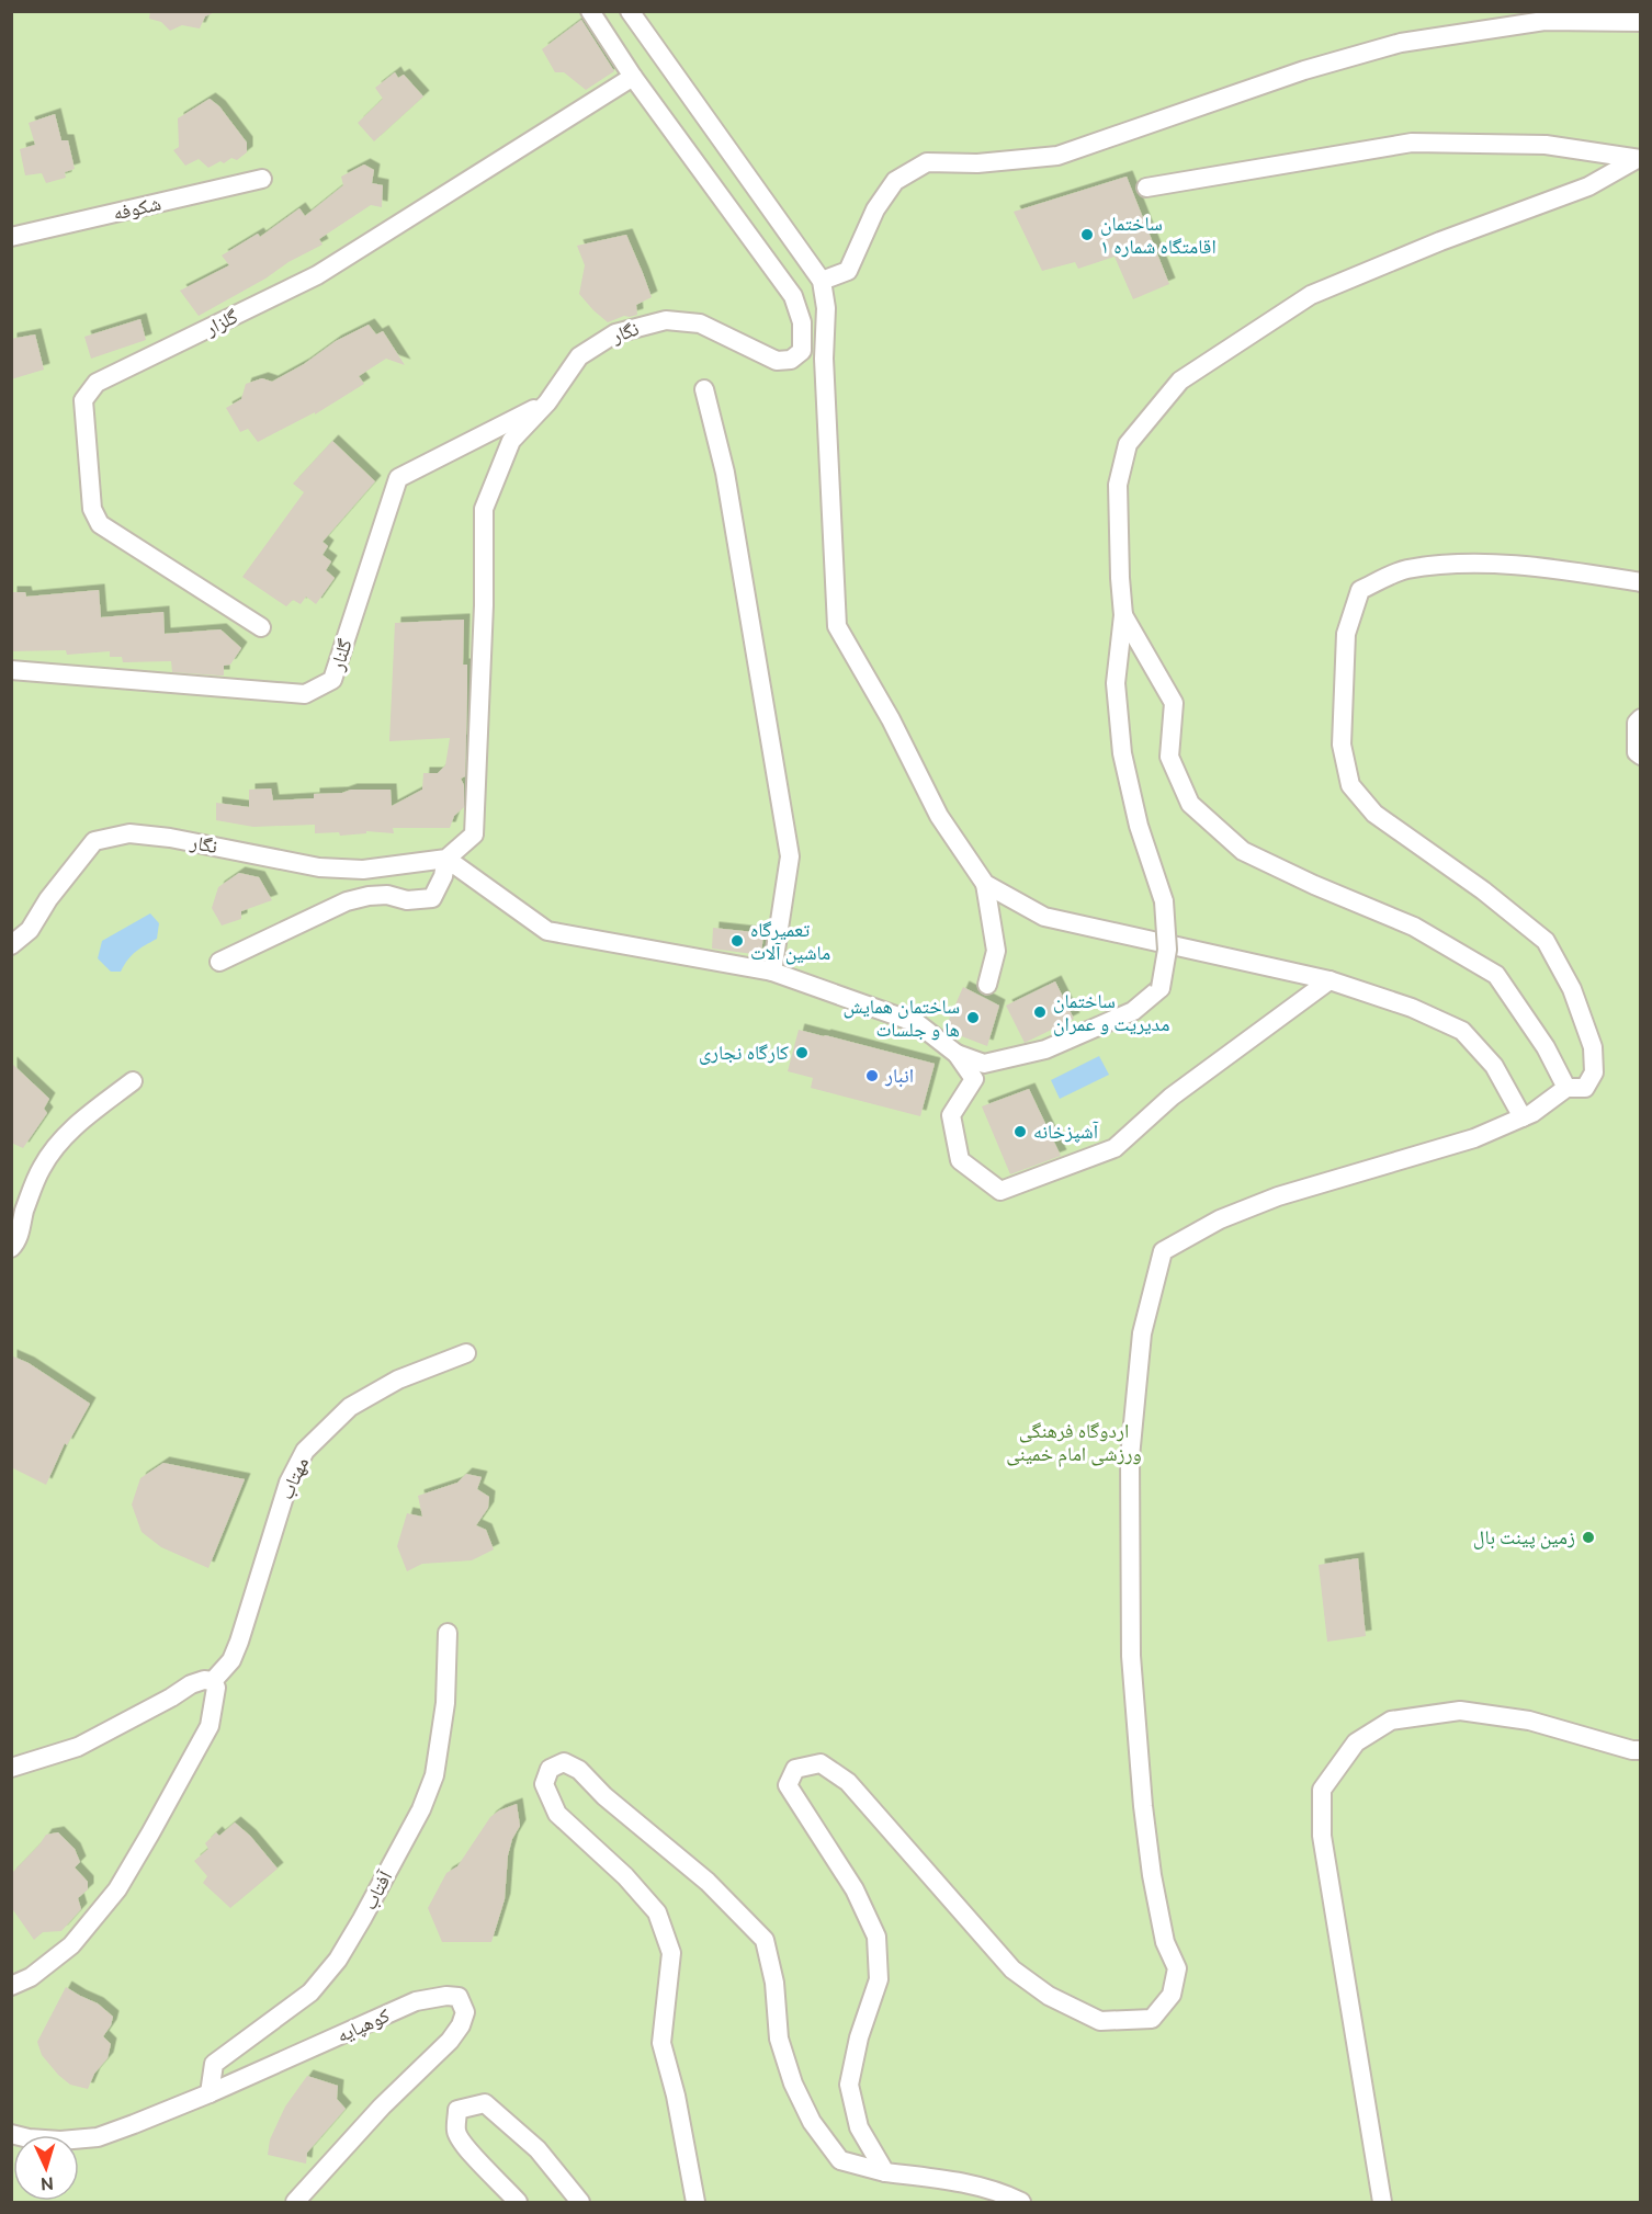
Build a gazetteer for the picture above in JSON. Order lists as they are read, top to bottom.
{
  "streets": {
    "street": [
      "شکوفه",
      "گلزار",
      "نگار",
      "گلنار",
      "مهتاب",
      "آفتاب",
      "کوهپایه"
    ]
  },
  "crossings": [
    ["نگار", "گلنار"],
    ["آفتاب", "کوهپایه"]
  ],
  "parks": ["اردوگاه فرهنگی ورزشی امام خمینی"],
  "places": [
    "ساختمان اقامتگاه شماره ۱",
    "تعمیرگاه ماشین آلات",
    "ساختمان مدیریت و عمران",
    "ساختمان همایش ها و جلسات",
    "کارگاه نجاری",
    "انبار",
    "آشپزخانه",
    "زمین پینت بال"
  ],
  "north": "bottom"
}
